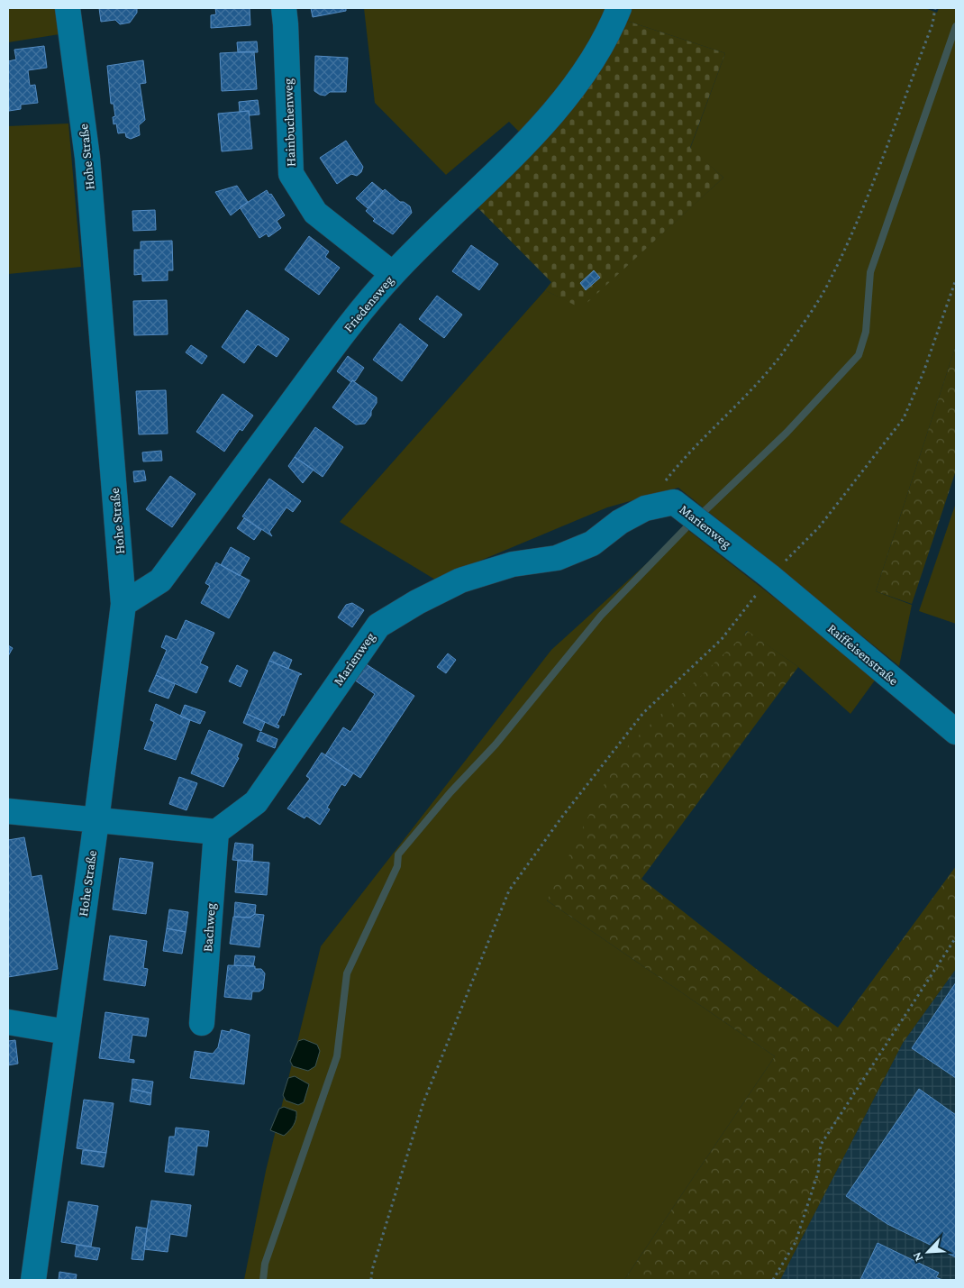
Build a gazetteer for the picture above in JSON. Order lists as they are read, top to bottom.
{
  "streets": {
    "street": [
      "Hainbuchenweg",
      "Hohe Straße",
      "Friedensweg",
      "Marienweg",
      "Raiffeisenstraße",
      "Bachweg"
    ]
  },
  "crossings": [
    ["Hainbuchenweg", "Friedensweg"],
    ["Hohe Straße", "Friedensweg"],
    ["Marienweg", "Raiffeisenstraße"],
    ["Marienweg", "Bachweg"]
  ],
  "north": "bottom left"
}
